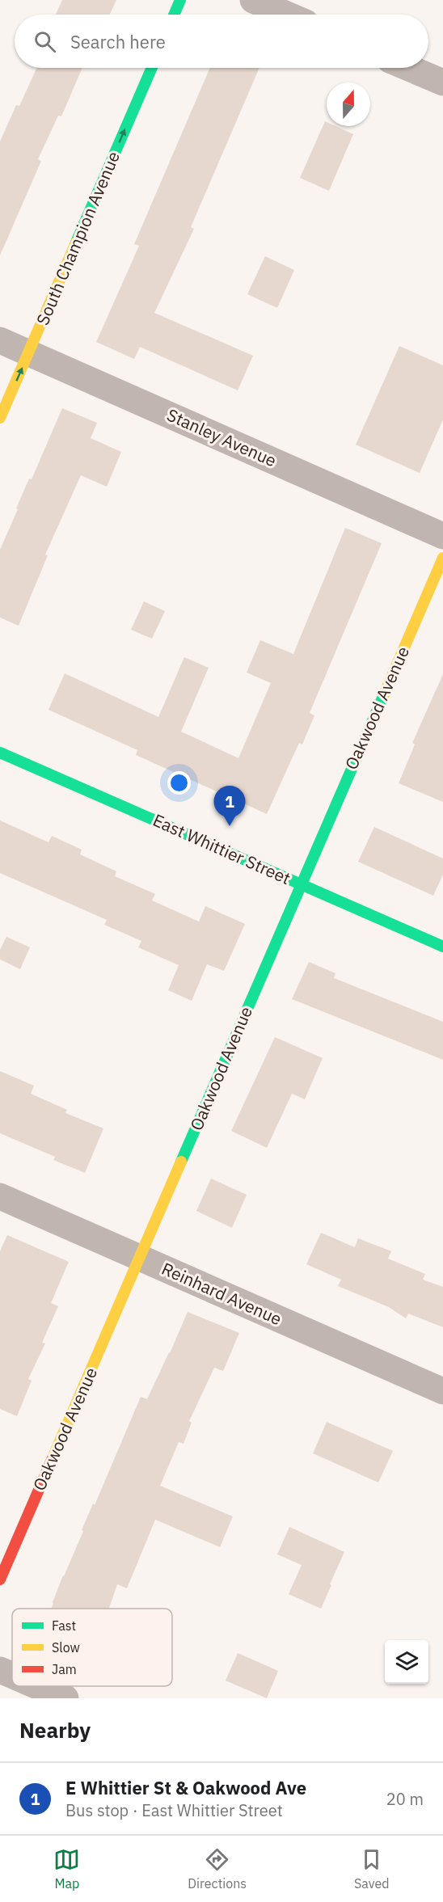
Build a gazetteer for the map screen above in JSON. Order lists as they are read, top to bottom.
{
  "streets": {
    "street": [
      "South Champion Avenue",
      "Stanley Avenue",
      "Oakwood Avenue",
      "East Whittier Street",
      "Reinhard Avenue"
    ]
  },
  "crossings": [
    ["South Champion Avenue", "Stanley Avenue"],
    ["Oakwood Avenue", "East Whittier Street"],
    ["Oakwood Avenue", "Reinhard Avenue"]
  ],
  "one_way": ["South Champion Avenue"],
  "legend": ["Fast", "Slow", "Jam"],
  "north": "top",
  "page": {
    "search": "Search here",
    "pins": "1",
    "heading": "Nearby",
    "list": [
      {
        "mark": "1",
        "name": "E Whittier St & Oakwood Ave",
        "note": "Bus stop · East Whittier Street",
        "value": "20 m"
      }
    ],
    "nav": ["Map", "Directions", "Saved"]
  }
}
